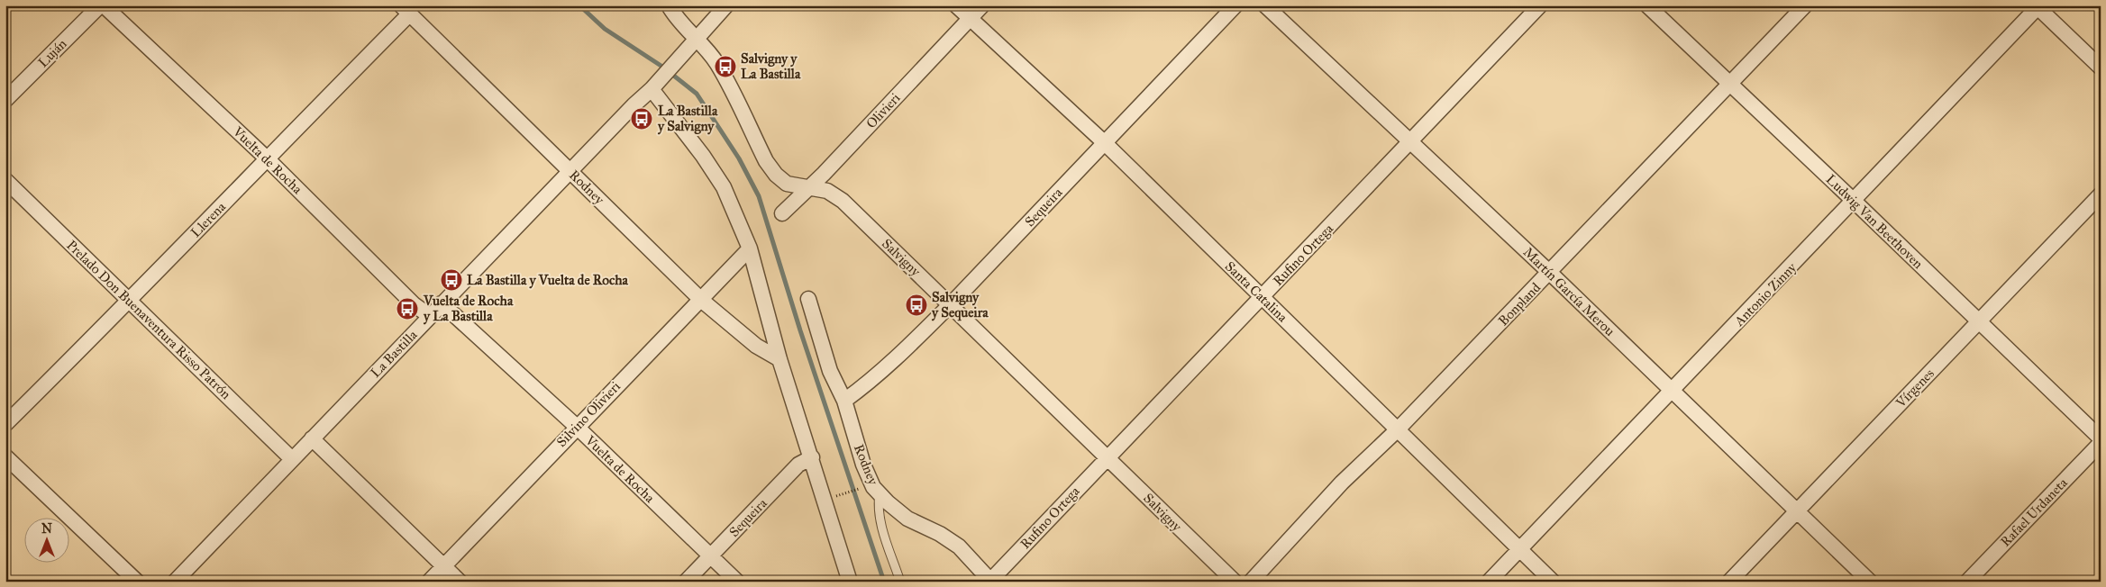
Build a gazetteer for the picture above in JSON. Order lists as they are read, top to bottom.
{
  "streets": {
    "street": [
      "Luján",
      "Olivieri",
      "Vuelta de Rocha",
      "Rodney",
      "Sequeira",
      "Llerena",
      "Ludwig Van Beethoven",
      "Rufino Ortega",
      "Salvigny",
      "Santa Catalina",
      "Martín García Merou",
      "Antonio Zinny",
      "Bonpland",
      "Prelado Don Buenaventura Risso Patrón",
      "La Bastilla",
      "Vírgenes",
      "Silvino Olivieri",
      "Rafael Urdaneta"
    ]
  },
  "crossings": [
    ["Olivieri", "Salvigny"],
    ["Olivieri", "Santa Catalina"],
    ["Vuelta de Rocha", "Sequeira"],
    ["Vuelta de Rocha", "Llerena"],
    ["Vuelta de Rocha", "La Bastilla"],
    ["Vuelta de Rocha", "Silvino Olivieri"],
    ["Rodney", "Sequeira"],
    ["Rodney", "Llerena"],
    ["Rodney", "Rufino Ortega"],
    ["Rodney", "La Bastilla"],
    ["Rodney", "Silvino Olivieri"],
    ["Sequeira", "Salvigny"],
    ["Sequeira", "Santa Catalina"],
    ["Llerena", "Prelado Don Buenaventura Risso Patrón"],
    ["Ludwig Van Beethoven", "Antonio Zinny"],
    ["Ludwig Van Beethoven", "Bonpland"],
    ["Ludwig Van Beethoven", "Vírgenes"],
    ["Rufino Ortega", "Salvigny"],
    ["Rufino Ortega", "Santa Catalina"],
    ["Rufino Ortega", "Martín García Merou"],
    ["Salvigny", "La Bastilla"],
    ["Santa Catalina", "Antonio Zinny"],
    ["Santa Catalina", "Bonpland"],
    ["Martín García Merou", "Antonio Zinny"],
    ["Martín García Merou", "Bonpland"],
    ["Martín García Merou", "Vírgenes"],
    ["Prelado Don Buenaventura Risso Patrón", "La Bastilla"]
  ],
  "places": {
    "bus stop": [
      "Salvigny y La Bastilla",
      "La Bastilla y Salvigny",
      "La Bastilla y Vuelta de Rocha",
      "Salvigny y Sequeira",
      "Vuelta de Rocha y La Bastilla"
    ]
  },
  "north": "top"
}
